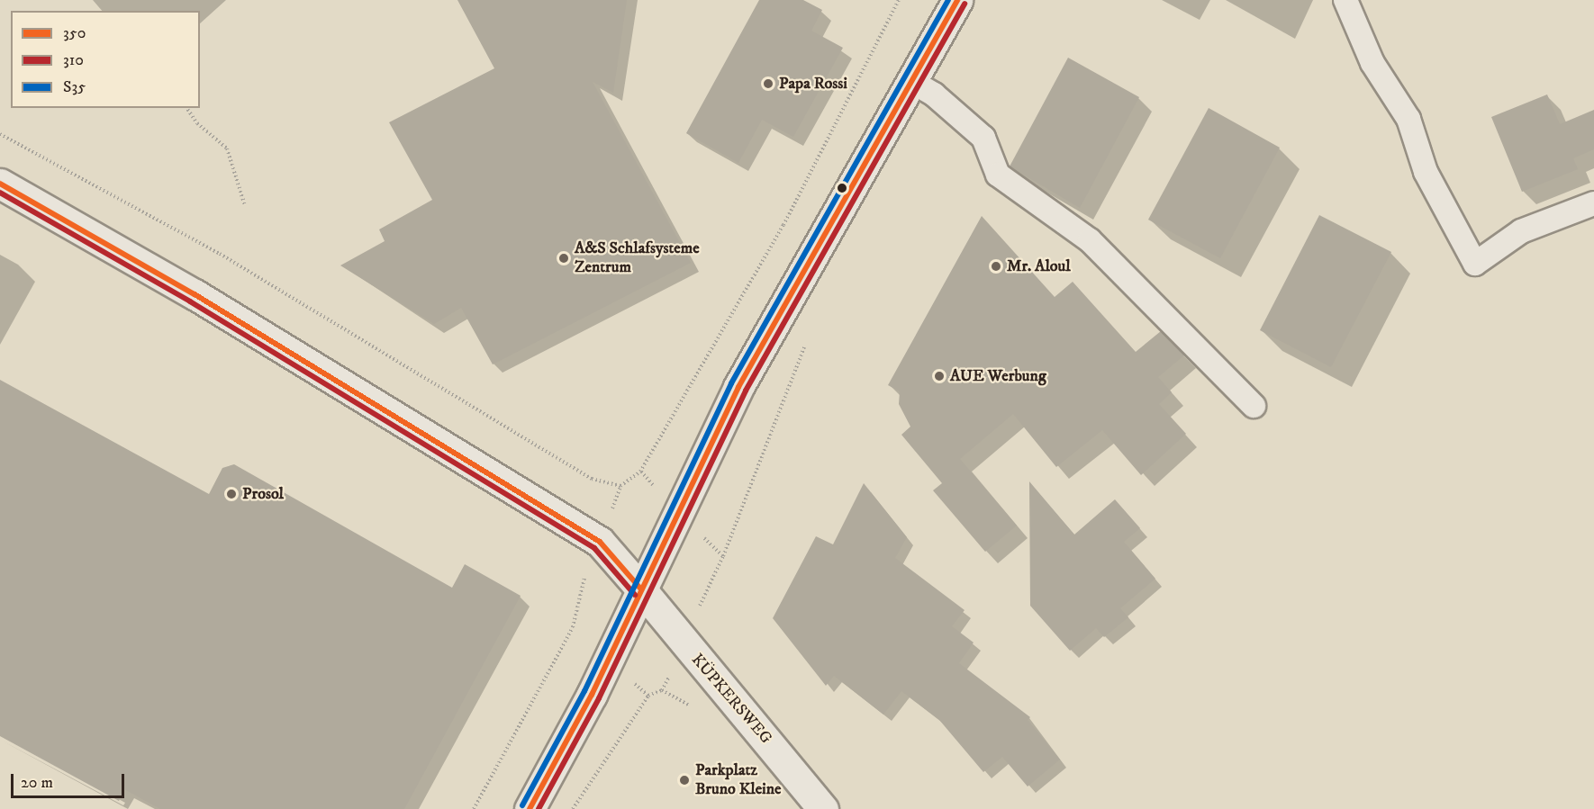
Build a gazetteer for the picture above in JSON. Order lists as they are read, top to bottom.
{
  "streets": {
    "street": ["KÜPKERSWEG"]
  },
  "places": [
    "Papa Rossi",
    "A&S Schlafsysteme Zentrum",
    "Mr. Aloul",
    "AUE Werbung",
    "Prosol",
    "Parkplatz Bruno Kleine"
  ],
  "lines": ["transit line 350", "transit line S35", "transit line 310"],
  "legend": ["350", "310", "S35"],
  "scale_bar": "20 m"
}
